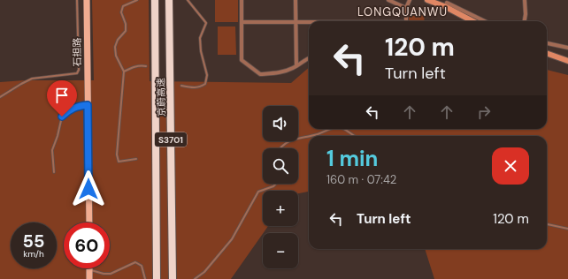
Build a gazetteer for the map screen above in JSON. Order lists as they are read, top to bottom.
{
  "streets": {
    "highway": ["京蔚高速", "S3701"],
    "main road": ["石担路"]
  },
  "districts": ["LONGQUANWU"],
  "page": {
    "turn": ["120 m", "Turn left"],
    "map_buttons": ["+", "−"],
    "heading": ["1 min", "160 m · 07:42"],
    "list": [
      {
        "name": "Turn left",
        "value": "120 m"
      }
    ],
    "speed": "55 km/h",
    "limit": "60"
  }
}
